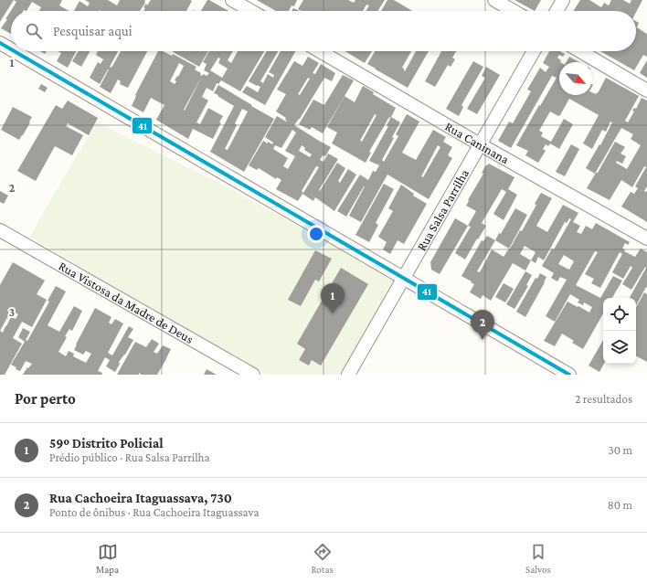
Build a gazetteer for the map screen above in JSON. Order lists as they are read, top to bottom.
{
  "streets": {
    "street": ["Rua Caninana", "Rua Salsa Parrilha", "Rua Vistosa da Madre de Deus"]
  },
  "crossings": [
    ["Rua Caninana", "Rua Salsa Parrilha"]
  ],
  "lines": ["transit line 41"],
  "north": "bottom right",
  "page": {
    "search": "Pesquisar aqui",
    "pins": ["1", "2"],
    "heading": ["Por perto", "2 resultados"],
    "list": [
      {
        "mark": "1",
        "name": "59º Distrito Policial",
        "note": "Prédio público · Rua Salsa Parrilha",
        "value": "30 m"
      },
      {
        "mark": "2",
        "name": "Rua Cachoeira Itaguassava, 730",
        "note": "Ponto de ônibus · Rua Cachoeira Itaguassava",
        "value": "80 m"
      }
    ],
    "nav": ["Mapa", "Rotas", "Salvos"]
  },
  "grid": {
    "rows": ["1", "2", "3"]
  }
}
